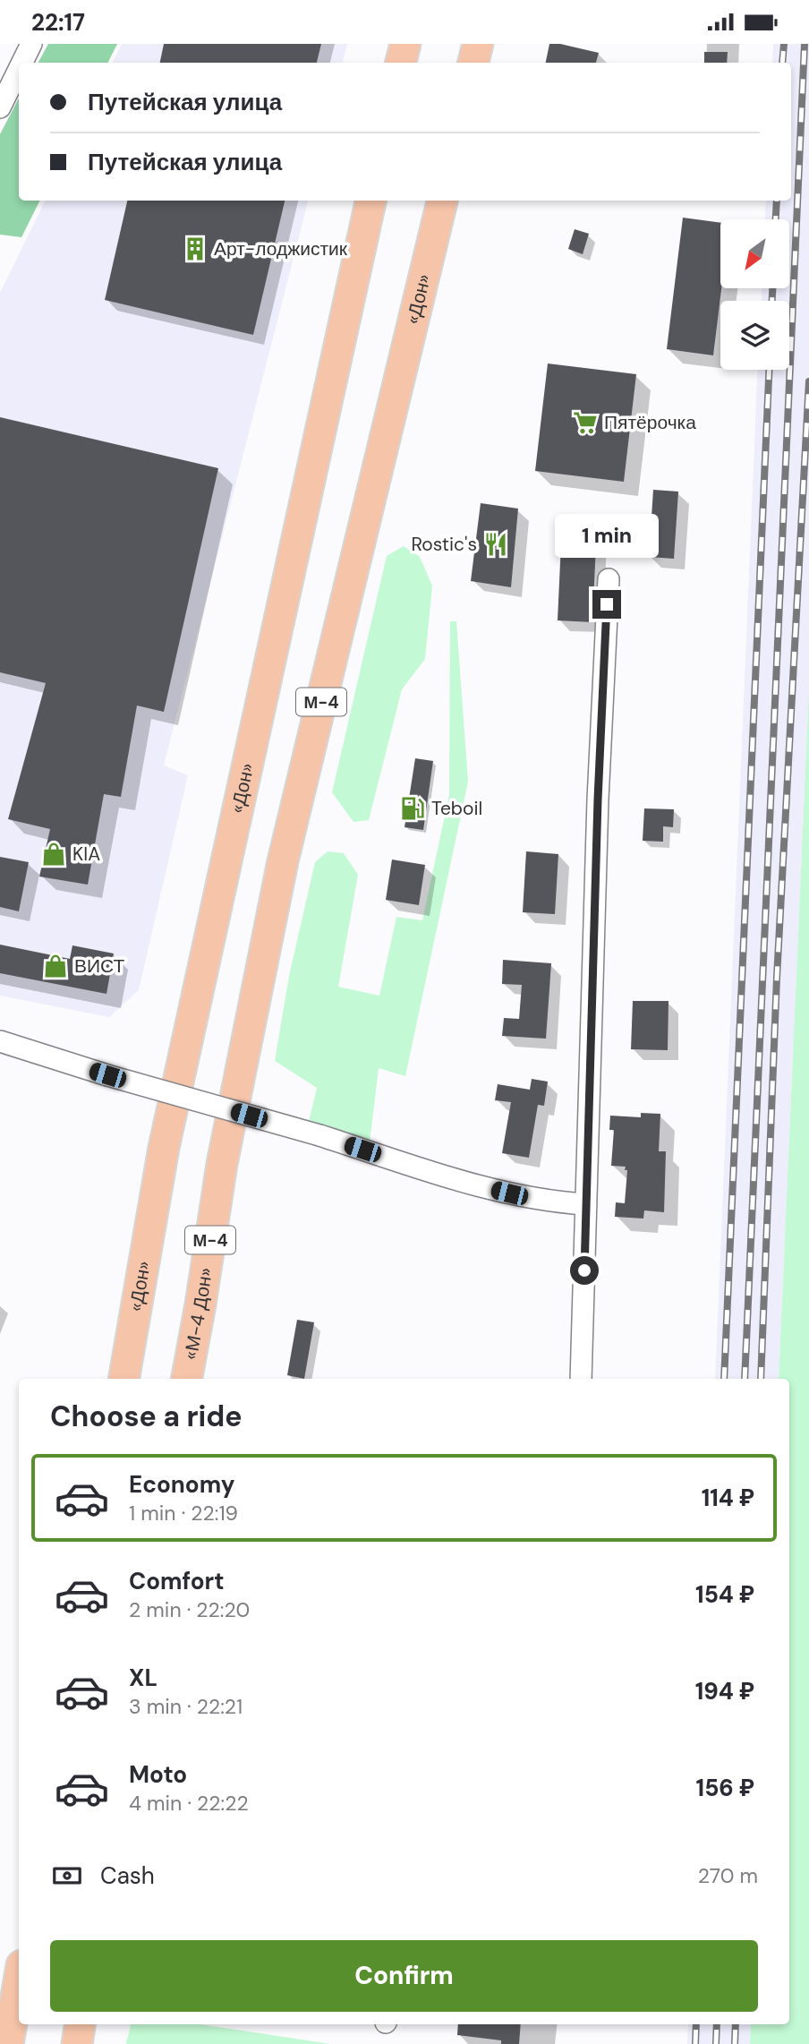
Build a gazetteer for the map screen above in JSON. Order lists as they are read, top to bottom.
{
  "streets": {
    "highway": ["«Дон»", "М-4", "«М-4 Дон»"]
  },
  "crossings": [
    ["«Дон»", "«М-4 Дон»"]
  ],
  "places": {
    "building": ["Арт-лоджистик"],
    "supermarket": ["Пятёрочка"],
    "restaurant": ["Rostic's"],
    "fuel station": ["Teboil"],
    "shop": ["KIA", "ВИСТ"]
  },
  "north": "bottom left",
  "page": {
    "status": "22:17",
    "banner": ["Путейская улица", "Путейская улица"],
    "bubble": "1 min",
    "heading": "Choose a ride",
    "list": [
      {
        "name": "Economy",
        "note": "1 min · 22:19",
        "value": "114 ₽"
      },
      {
        "name": "Comfort",
        "note": "2 min · 22:20",
        "value": "154 ₽"
      },
      {
        "name": "XL",
        "note": "3 min · 22:21",
        "value": "194 ₽"
      },
      {
        "name": "Moto",
        "note": "4 min · 22:22",
        "value": "156 ₽"
      }
    ],
    "pay": ["Cash", "270 m"],
    "buttons": "Confirm"
  }
}
